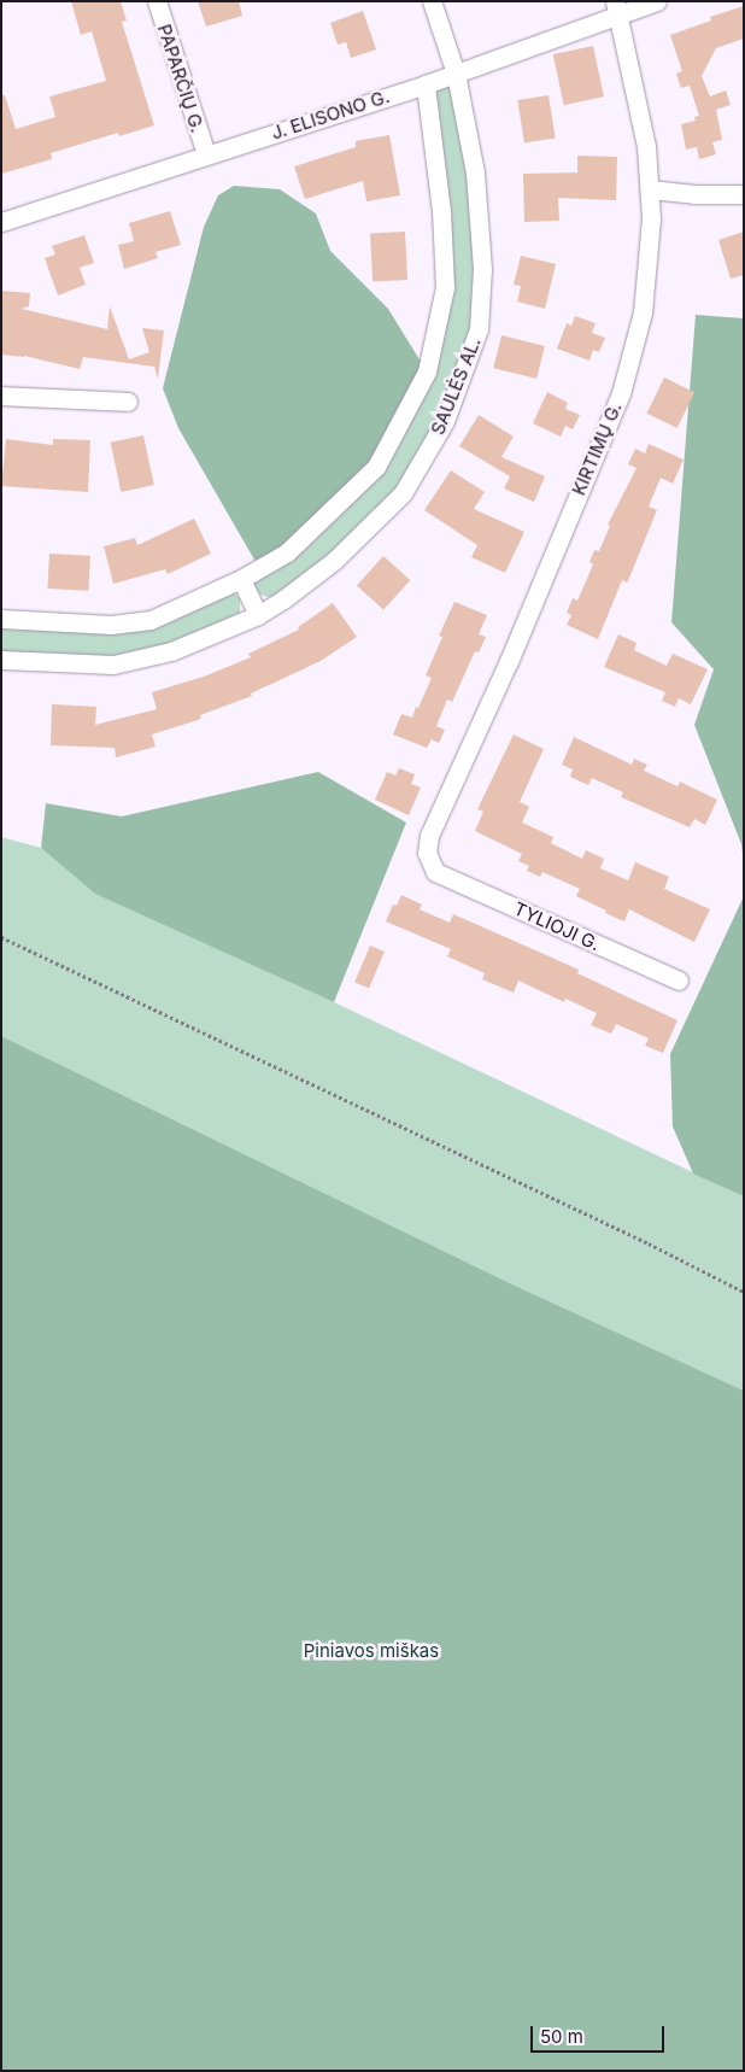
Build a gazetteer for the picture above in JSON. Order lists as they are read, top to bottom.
{
  "streets": {
    "street": [
      "PAPARČIŲ G.",
      "J. ELISONO G.",
      "SAULĖS AL.",
      "KIRTIMŲ G.",
      "TYLIOJI G."
    ]
  },
  "crossings": [
    ["PAPARČIŲ G.", "J. ELISONO G."],
    ["J. ELISONO G.", "SAULĖS AL."],
    ["J. ELISONO G.", "KIRTIMŲ G."],
    ["KIRTIMŲ G.", "TYLIOJI G."]
  ],
  "parks": ["Piniavos miškas"],
  "scale_bar": "50 m"
}
